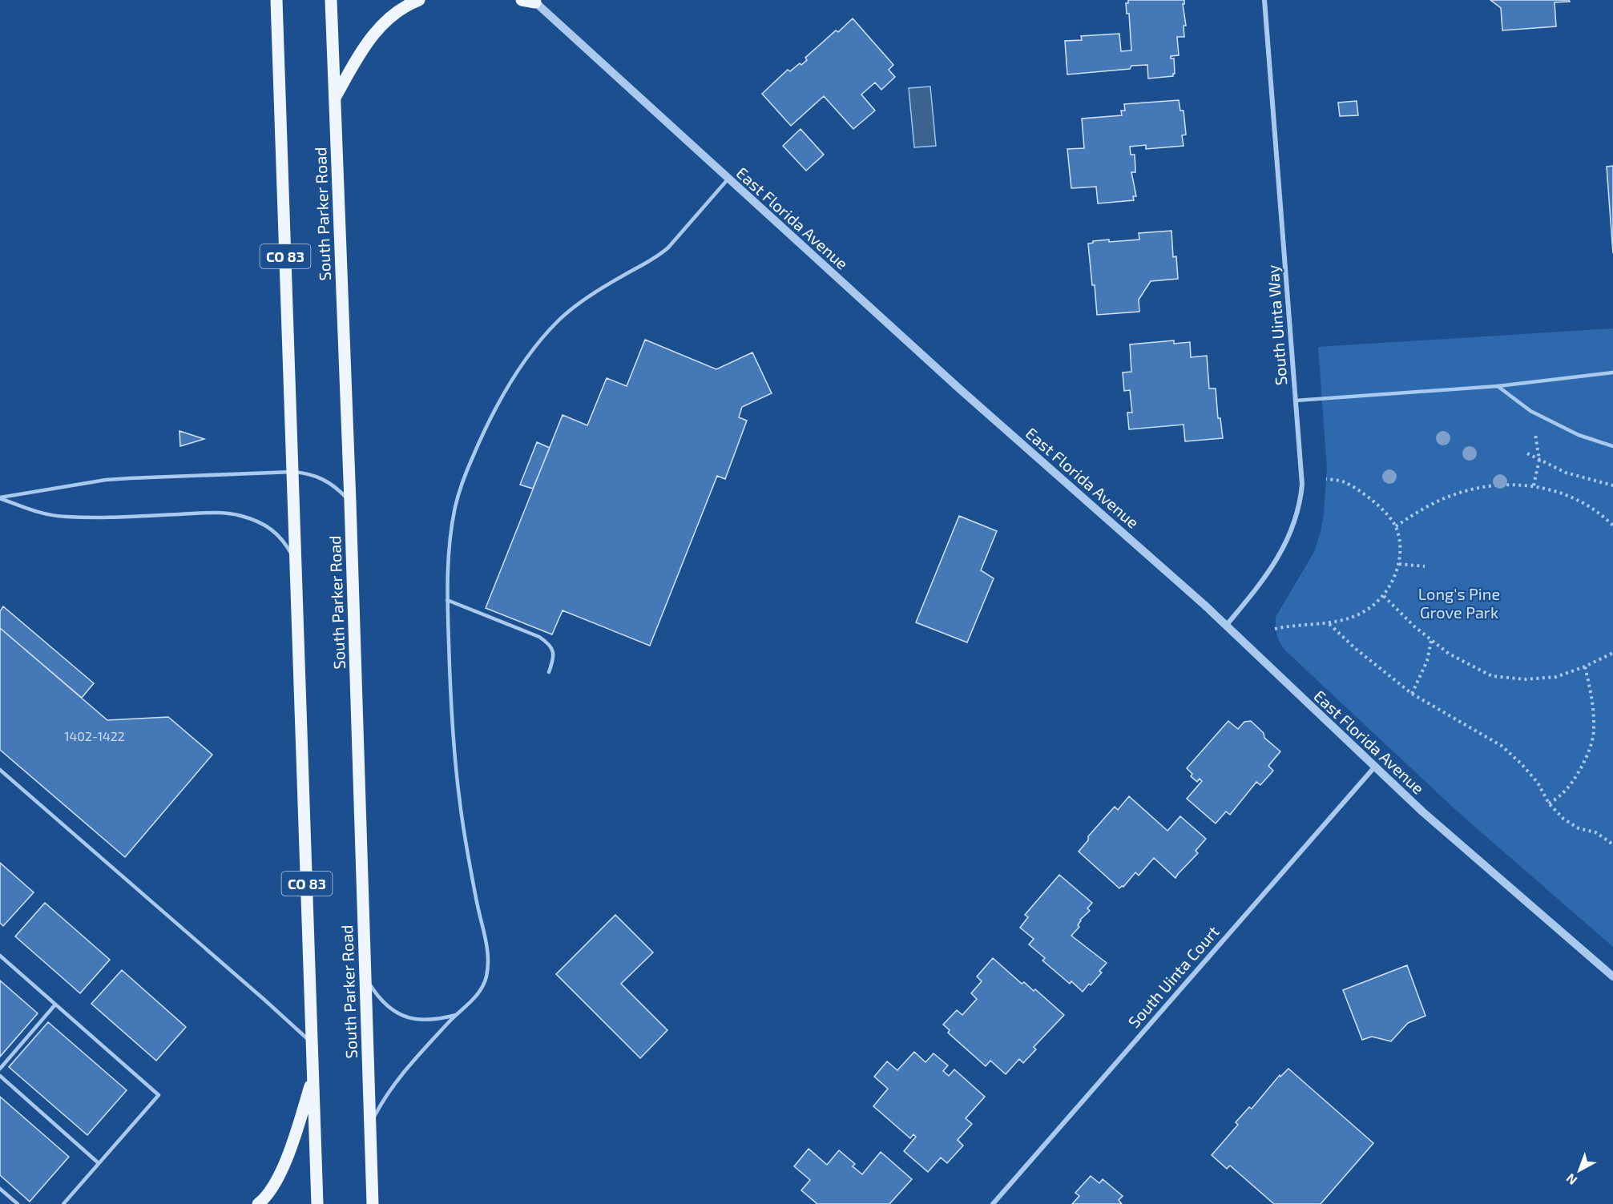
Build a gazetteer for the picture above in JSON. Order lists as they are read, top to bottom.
{
  "streets": {
    "main road": ["South Parker Road", "CO 83"],
    "street": ["East Florida Avenue", "South Uinta Way", "South Uinta Court"]
  },
  "crossings": [
    ["East Florida Avenue", "South Uinta Way"],
    ["East Florida Avenue", "South Uinta Court"]
  ],
  "parks": ["Long's Pine Grove Park"],
  "house_numbers": ["1402-1422"],
  "north": "bottom left"
}
